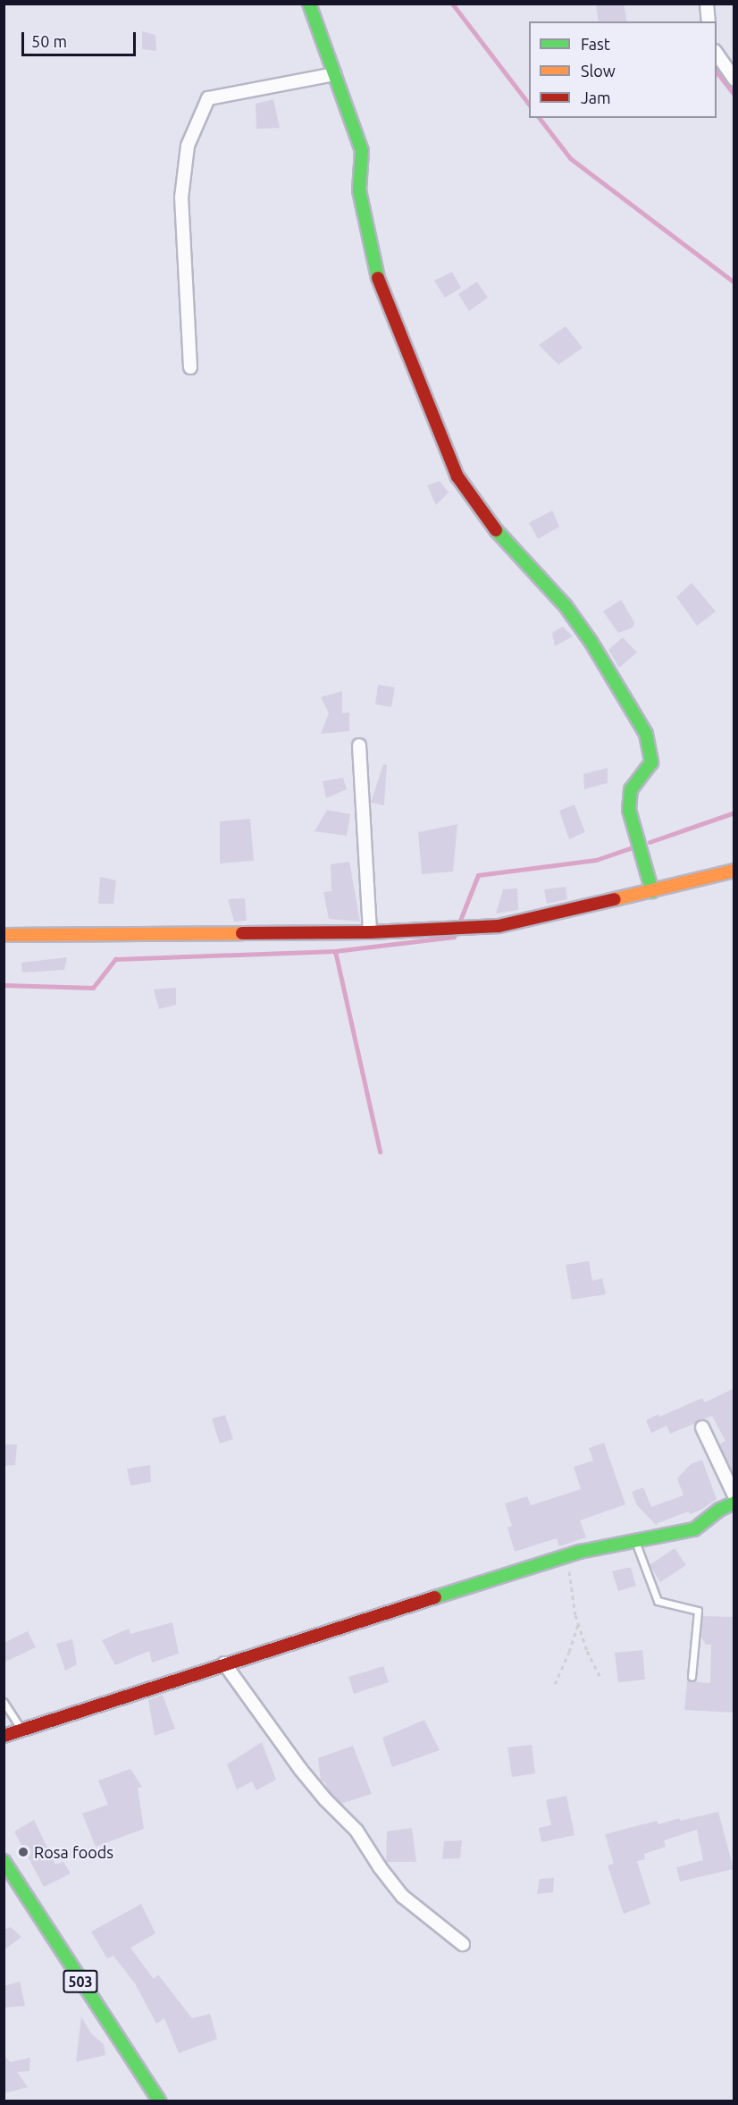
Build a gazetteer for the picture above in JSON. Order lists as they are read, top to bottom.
{
  "streets": {
    "street": ["503"]
  },
  "places": ["Rosa foods"],
  "legend": ["Fast", "Slow", "Jam"],
  "scale_bar": "50 m"
}
